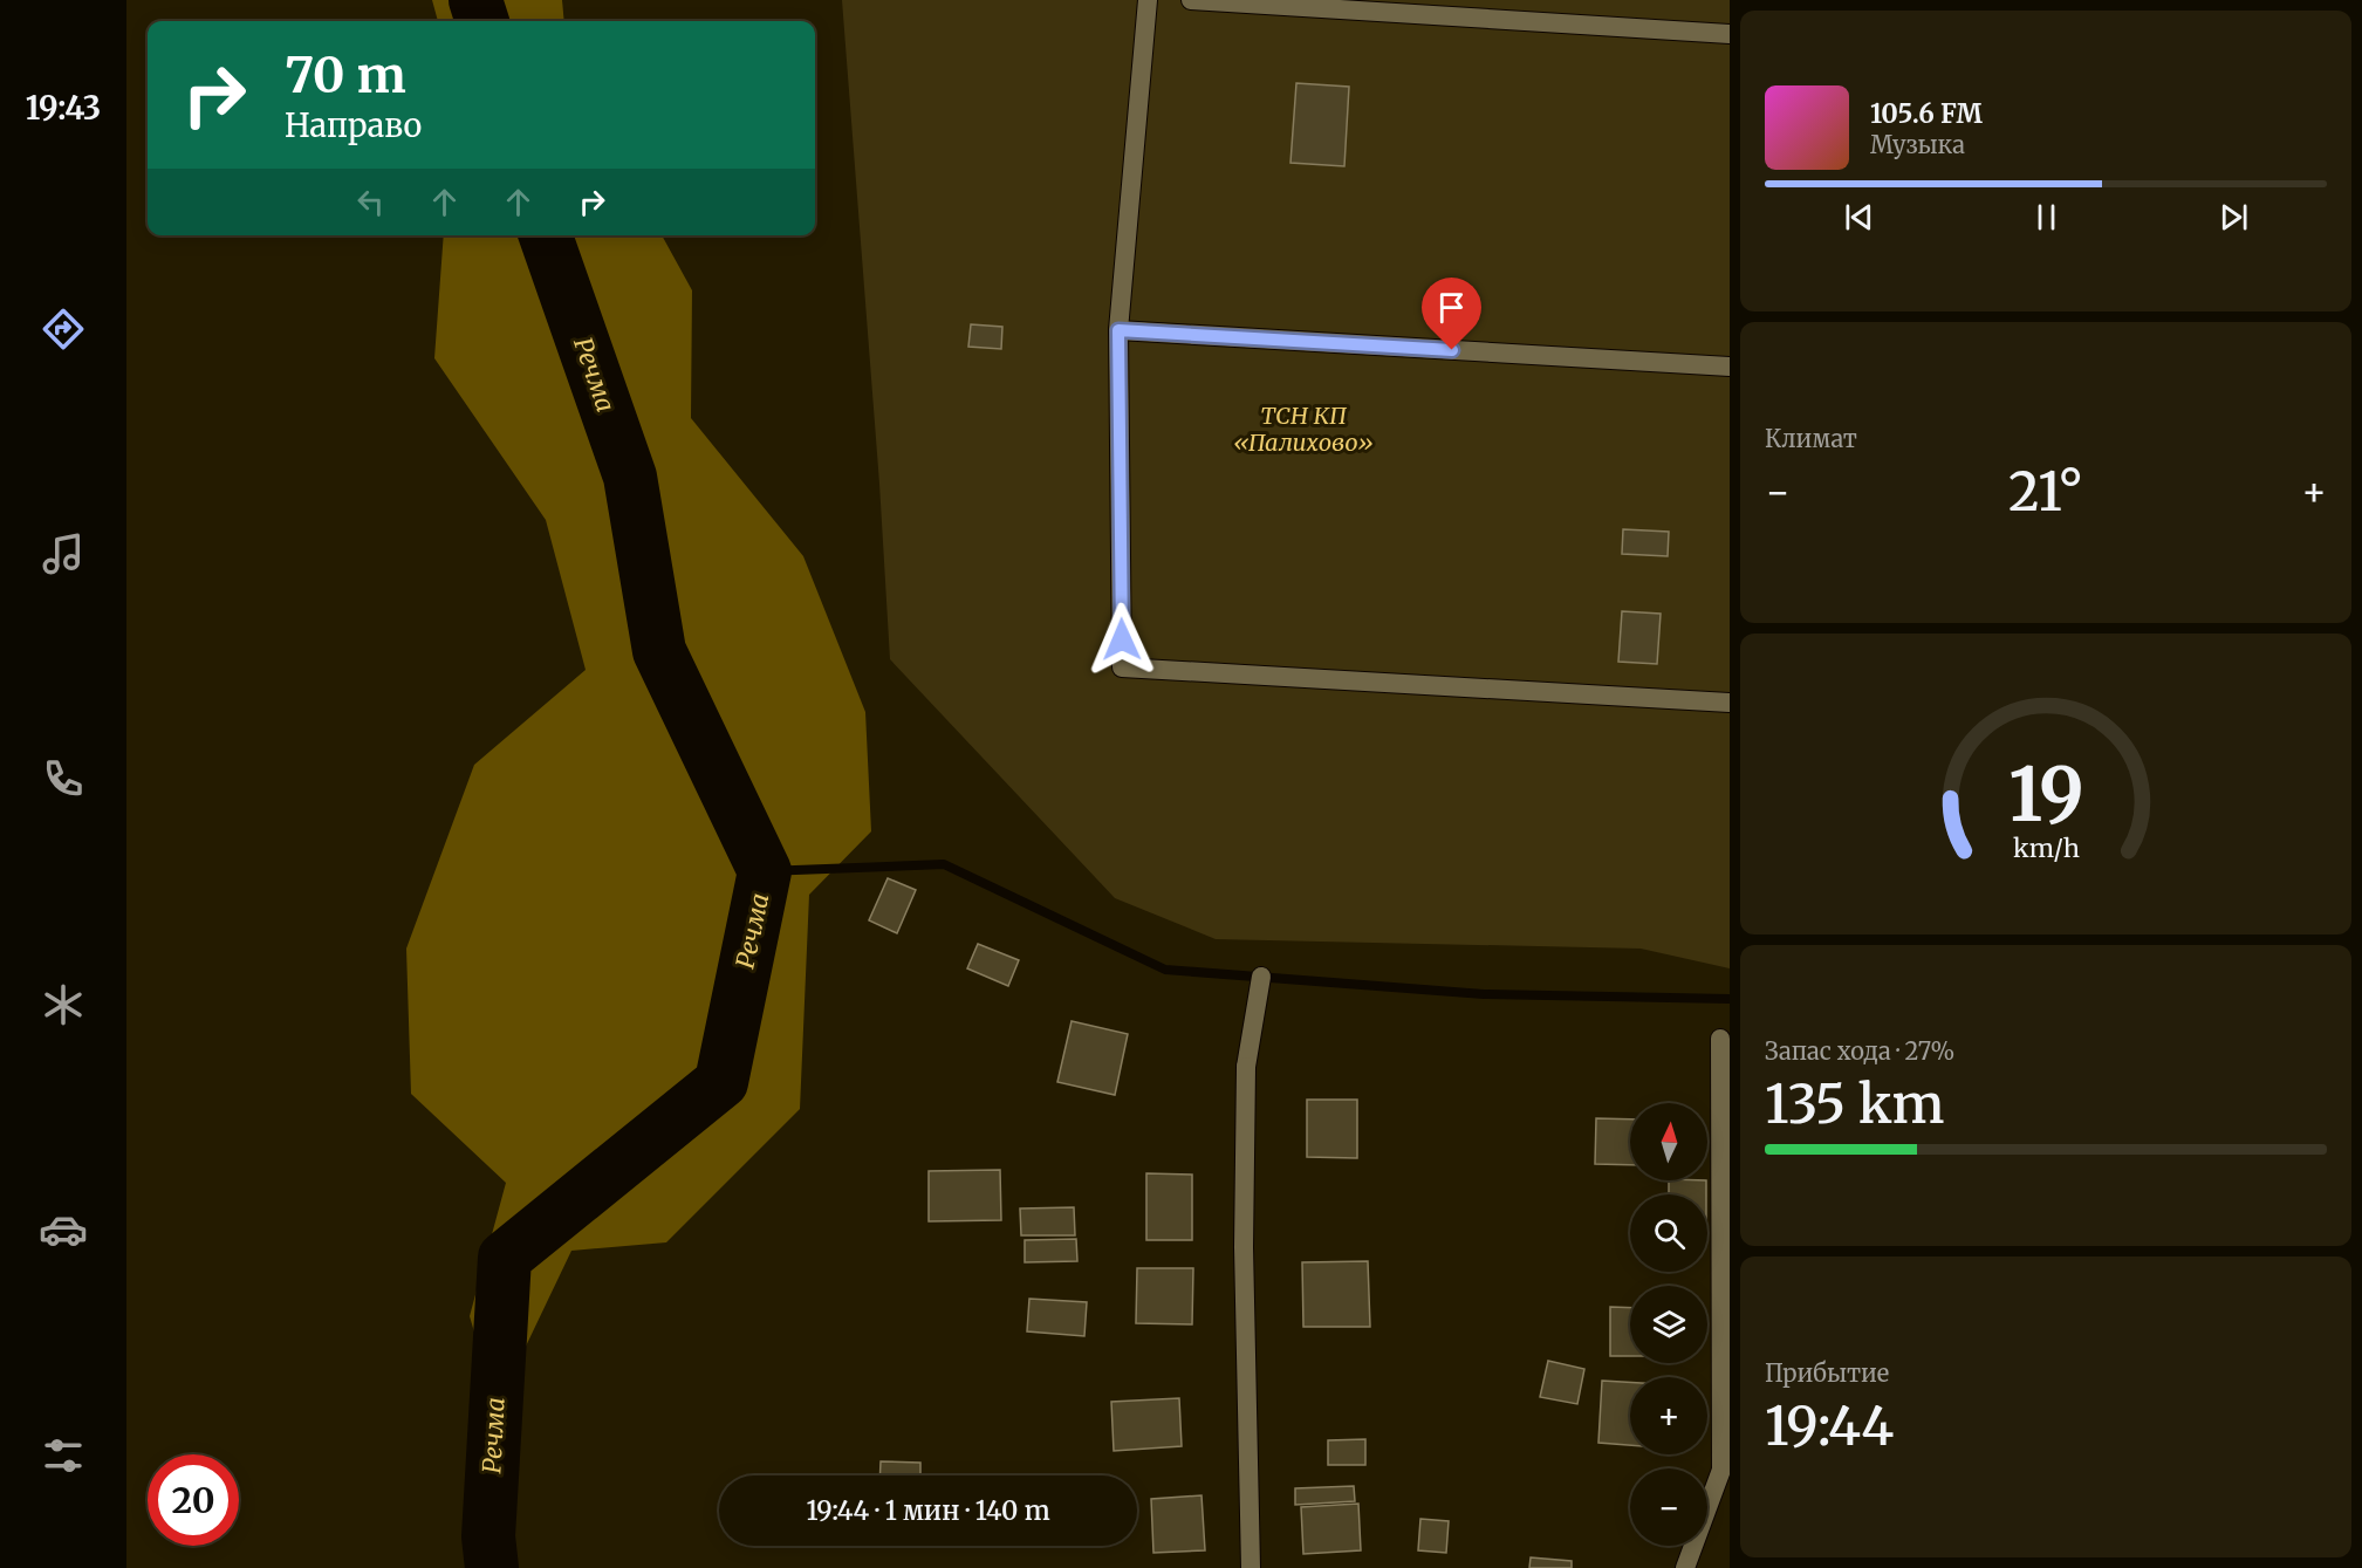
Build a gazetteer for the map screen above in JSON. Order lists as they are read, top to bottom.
{
  "water": ["Речма"],
  "parks": ["ТСН КП «Палихово»"],
  "north": "top",
  "page": {
    "tabs": "19:43",
    "turn": ["70 m", "Направо"],
    "song": ["105.6 FM", "Музыка"],
    "tile": [
      "Климат",
      ["Запас хода · 27%", "135 km"],
      ["Прибытие", "19:44"]
    ],
    "heat": ["−", "21°", "+"],
    "map_buttons": ["+", "−"],
    "limit": "20",
    "trip": "19:44 · 1 мин · 140 m",
    "gauge": ["19", "km/h"]
  }
}
